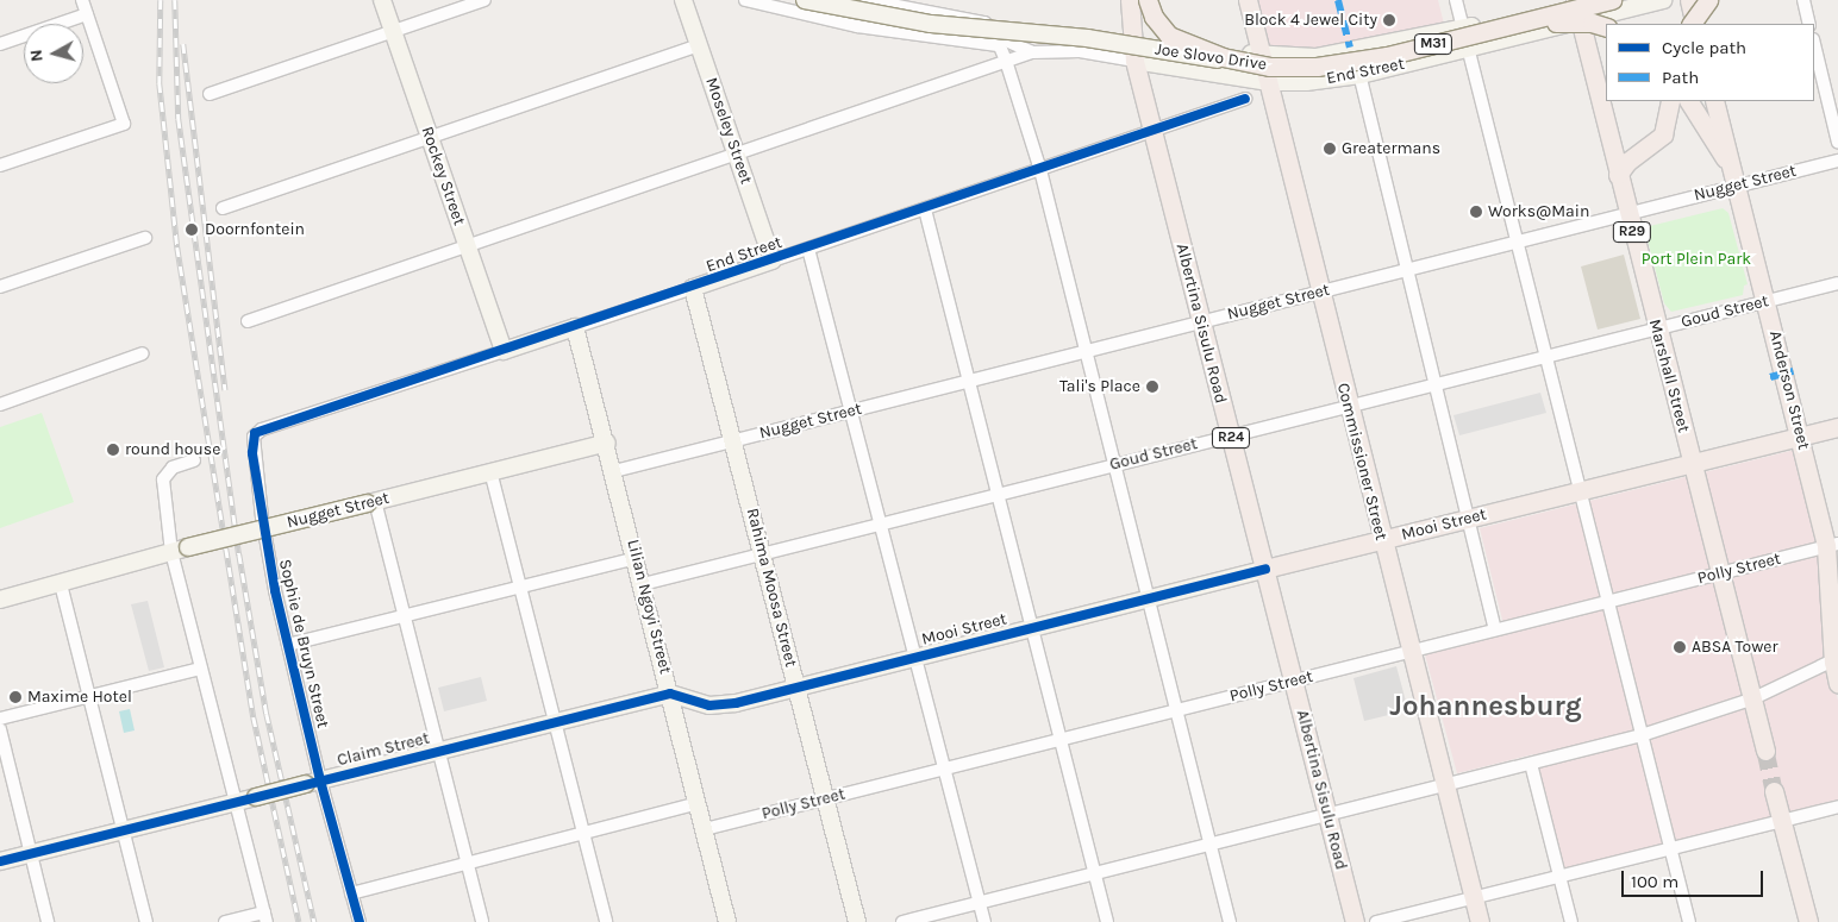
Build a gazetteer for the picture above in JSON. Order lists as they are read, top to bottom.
{
  "streets": {
    "main road": [
      "M31",
      "Joe Slovo Drive",
      "R29",
      "Albertina Sisulu Road",
      "Marshall Street",
      "Anderson Street",
      "R24",
      "Commissioner Street",
      "Mooi Street"
    ],
    "street": [
      "End Street",
      "Moseley Street",
      "Rockey Street",
      "Nugget Street",
      "Goud Street",
      "Polly Street",
      "Rahima Moosa Street",
      "Lilian Ngoyi Street",
      "Sophie de Bruyn Street",
      "Claim Street"
    ]
  },
  "crossings": [
    ["Joe Slovo Drive", "End Street"],
    ["Joe Slovo Drive", "Moseley Street"],
    ["Joe Slovo Drive", "Rockey Street"],
    ["Joe Slovo Drive", "Albertina Sisulu Road"],
    ["Joe Slovo Drive", "Commissioner Street"],
    ["End Street", "Moseley Street"],
    ["End Street", "Rockey Street"],
    ["End Street", "Albertina Sisulu Road"],
    ["End Street", "Marshall Street"],
    ["End Street", "Commissioner Street"],
    ["End Street", "Rahima Moosa Street"],
    ["End Street", "Lilian Ngoyi Street"],
    ["End Street", "Sophie de Bruyn Street"],
    ["Nugget Street", "Albertina Sisulu Road"],
    ["Nugget Street", "Marshall Street"],
    ["Nugget Street", "Anderson Street"],
    ["Nugget Street", "Commissioner Street"],
    ["Nugget Street", "Rahima Moosa Street"],
    ["Nugget Street", "Lilian Ngoyi Street"],
    ["Goud Street", "Albertina Sisulu Road"],
    ["Goud Street", "Marshall Street"],
    ["Goud Street", "Anderson Street"],
    ["Goud Street", "Commissioner Street"],
    ["Goud Street", "Rahima Moosa Street"],
    ["Goud Street", "Lilian Ngoyi Street"],
    ["Albertina Sisulu Road", "Mooi Street"],
    ["Albertina Sisulu Road", "Polly Street"],
    ["Marshall Street", "Mooi Street"],
    ["Marshall Street", "Polly Street"],
    ["Anderson Street", "Mooi Street"],
    ["Anderson Street", "Polly Street"],
    ["Commissioner Street", "Mooi Street"],
    ["Commissioner Street", "Polly Street"],
    ["Mooi Street", "Rahima Moosa Street"],
    ["Mooi Street", "Lilian Ngoyi Street"],
    ["Mooi Street", "Claim Street"],
    ["Polly Street", "Rahima Moosa Street"],
    ["Polly Street", "Lilian Ngoyi Street"],
    ["Lilian Ngoyi Street", "Claim Street"],
    ["Sophie de Bruyn Street", "Claim Street"]
  ],
  "districts": ["Johannesburg"],
  "parks": ["Port Plein Park"],
  "places": [
    "Block 4 Jewel City",
    "Greatermans",
    "Works@Main",
    "Doornfontein",
    "Tali's Place",
    "round house",
    "ABSA Tower",
    "Maxime Hotel"
  ],
  "legend": ["Cycle path", "Path"],
  "scale_bar": "100 m",
  "north": "left"
}
